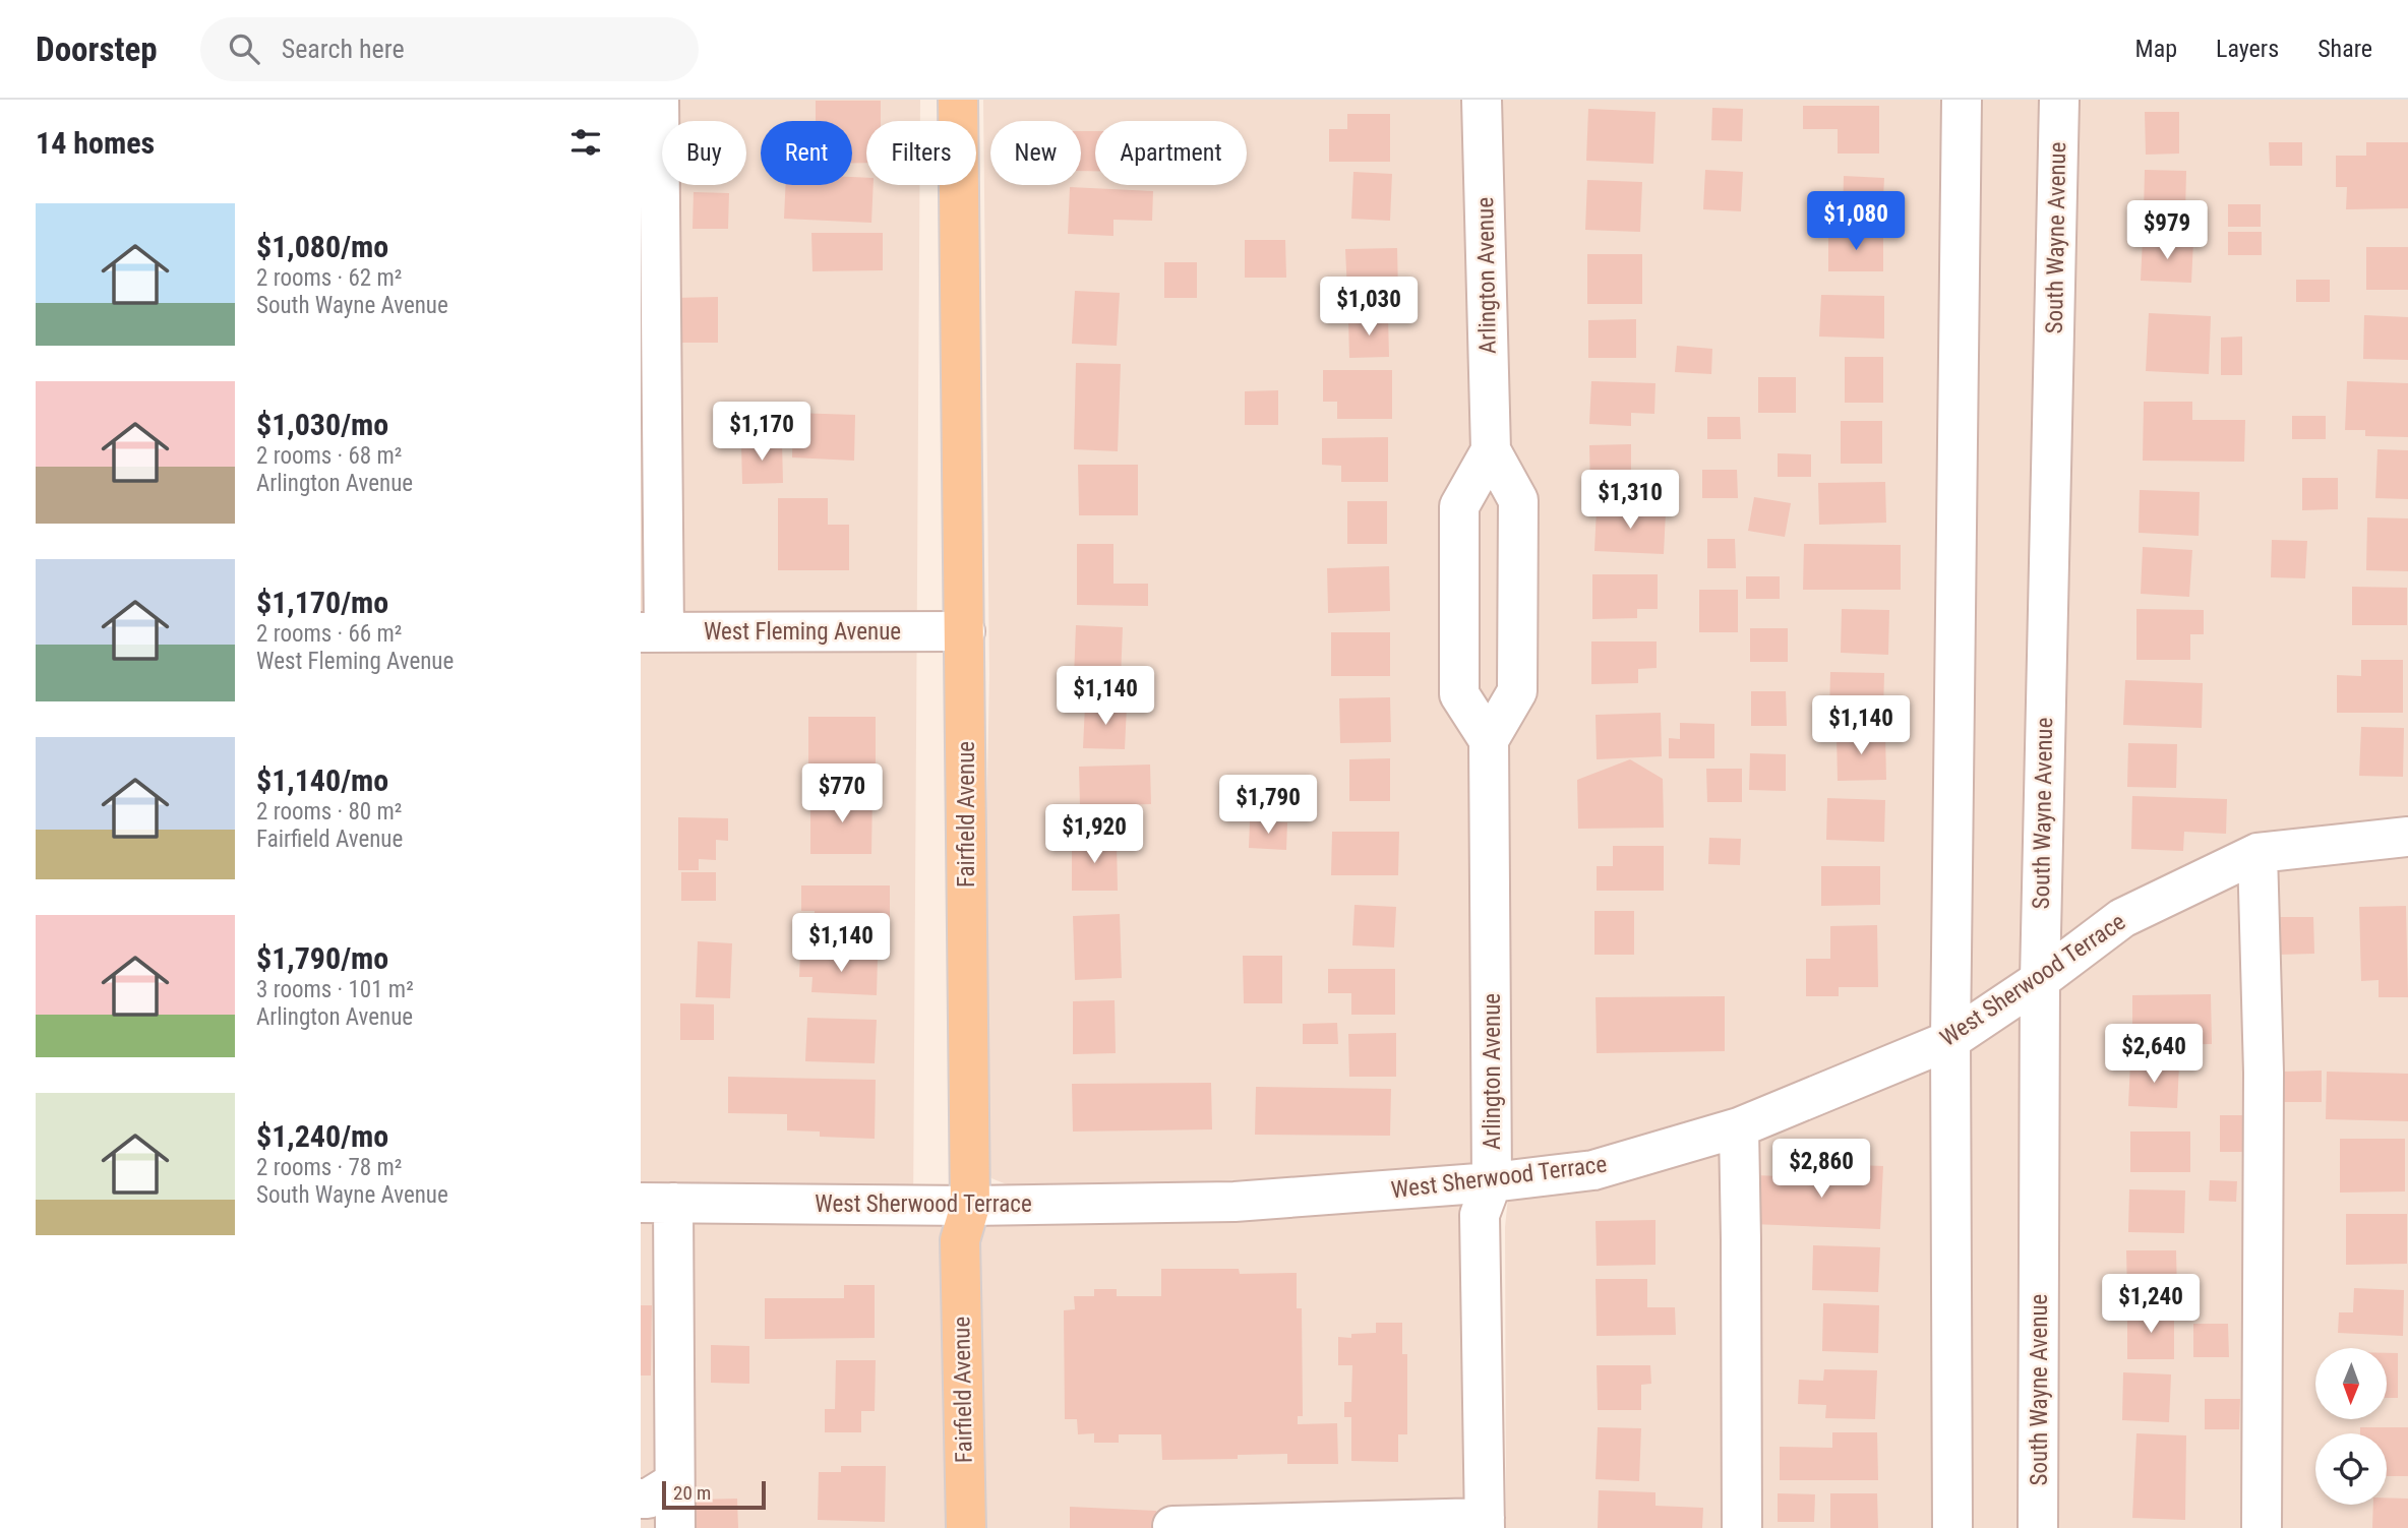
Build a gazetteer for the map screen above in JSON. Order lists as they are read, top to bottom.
{
  "streets": {
    "main road": ["Fairfield Avenue"],
    "street": [
      "South Wayne Avenue",
      "Arlington Avenue",
      "West Fleming Avenue",
      "West Sherwood Terrace"
    ]
  },
  "crossings": [
    ["South Wayne Avenue", "West Sherwood Terrace"],
    ["Arlington Avenue", "West Sherwood Terrace"],
    ["West Fleming Avenue", "Fairfield Avenue"],
    ["Fairfield Avenue", "West Sherwood Terrace"]
  ],
  "scale_bar": "20 m",
  "north": "bottom",
  "page": {
    "header": "Doorstep",
    "search": "Search here",
    "nav": ["Map", "Layers", "Share"],
    "heading": "14 homes",
    "chip": [
      "Buy",
      "Rent",
      "Filters",
      "New",
      "Apartment"
    ],
    "list": [
      {
        "name": "$1,080/mo",
        "note": "2 rooms · 62 m² · South Wayne Avenue"
      },
      {
        "name": "$1,030/mo",
        "note": "2 rooms · 68 m² · Arlington Avenue"
      },
      {
        "name": "$1,170/mo",
        "note": "2 rooms · 66 m² · West Fleming Avenue"
      },
      {
        "name": "$1,140/mo",
        "note": "2 rooms · 80 m² · Fairfield Avenue"
      },
      {
        "name": "$1,790/mo",
        "note": "3 rooms · 101 m² · Arlington Avenue"
      },
      {
        "name": "$1,240/mo",
        "note": "2 rooms · 78 m² · South Wayne Avenue"
      }
    ],
    "price": [
      "$1,080",
      "$979",
      "$1,030",
      "$1,170",
      "$1,310",
      "$1,140",
      "$1,140",
      "$770",
      "$1,790",
      "$1,920",
      "$1,140",
      "$2,640",
      "$2,860",
      "$1,240"
    ],
    "scale": "20 m"
  }
}
